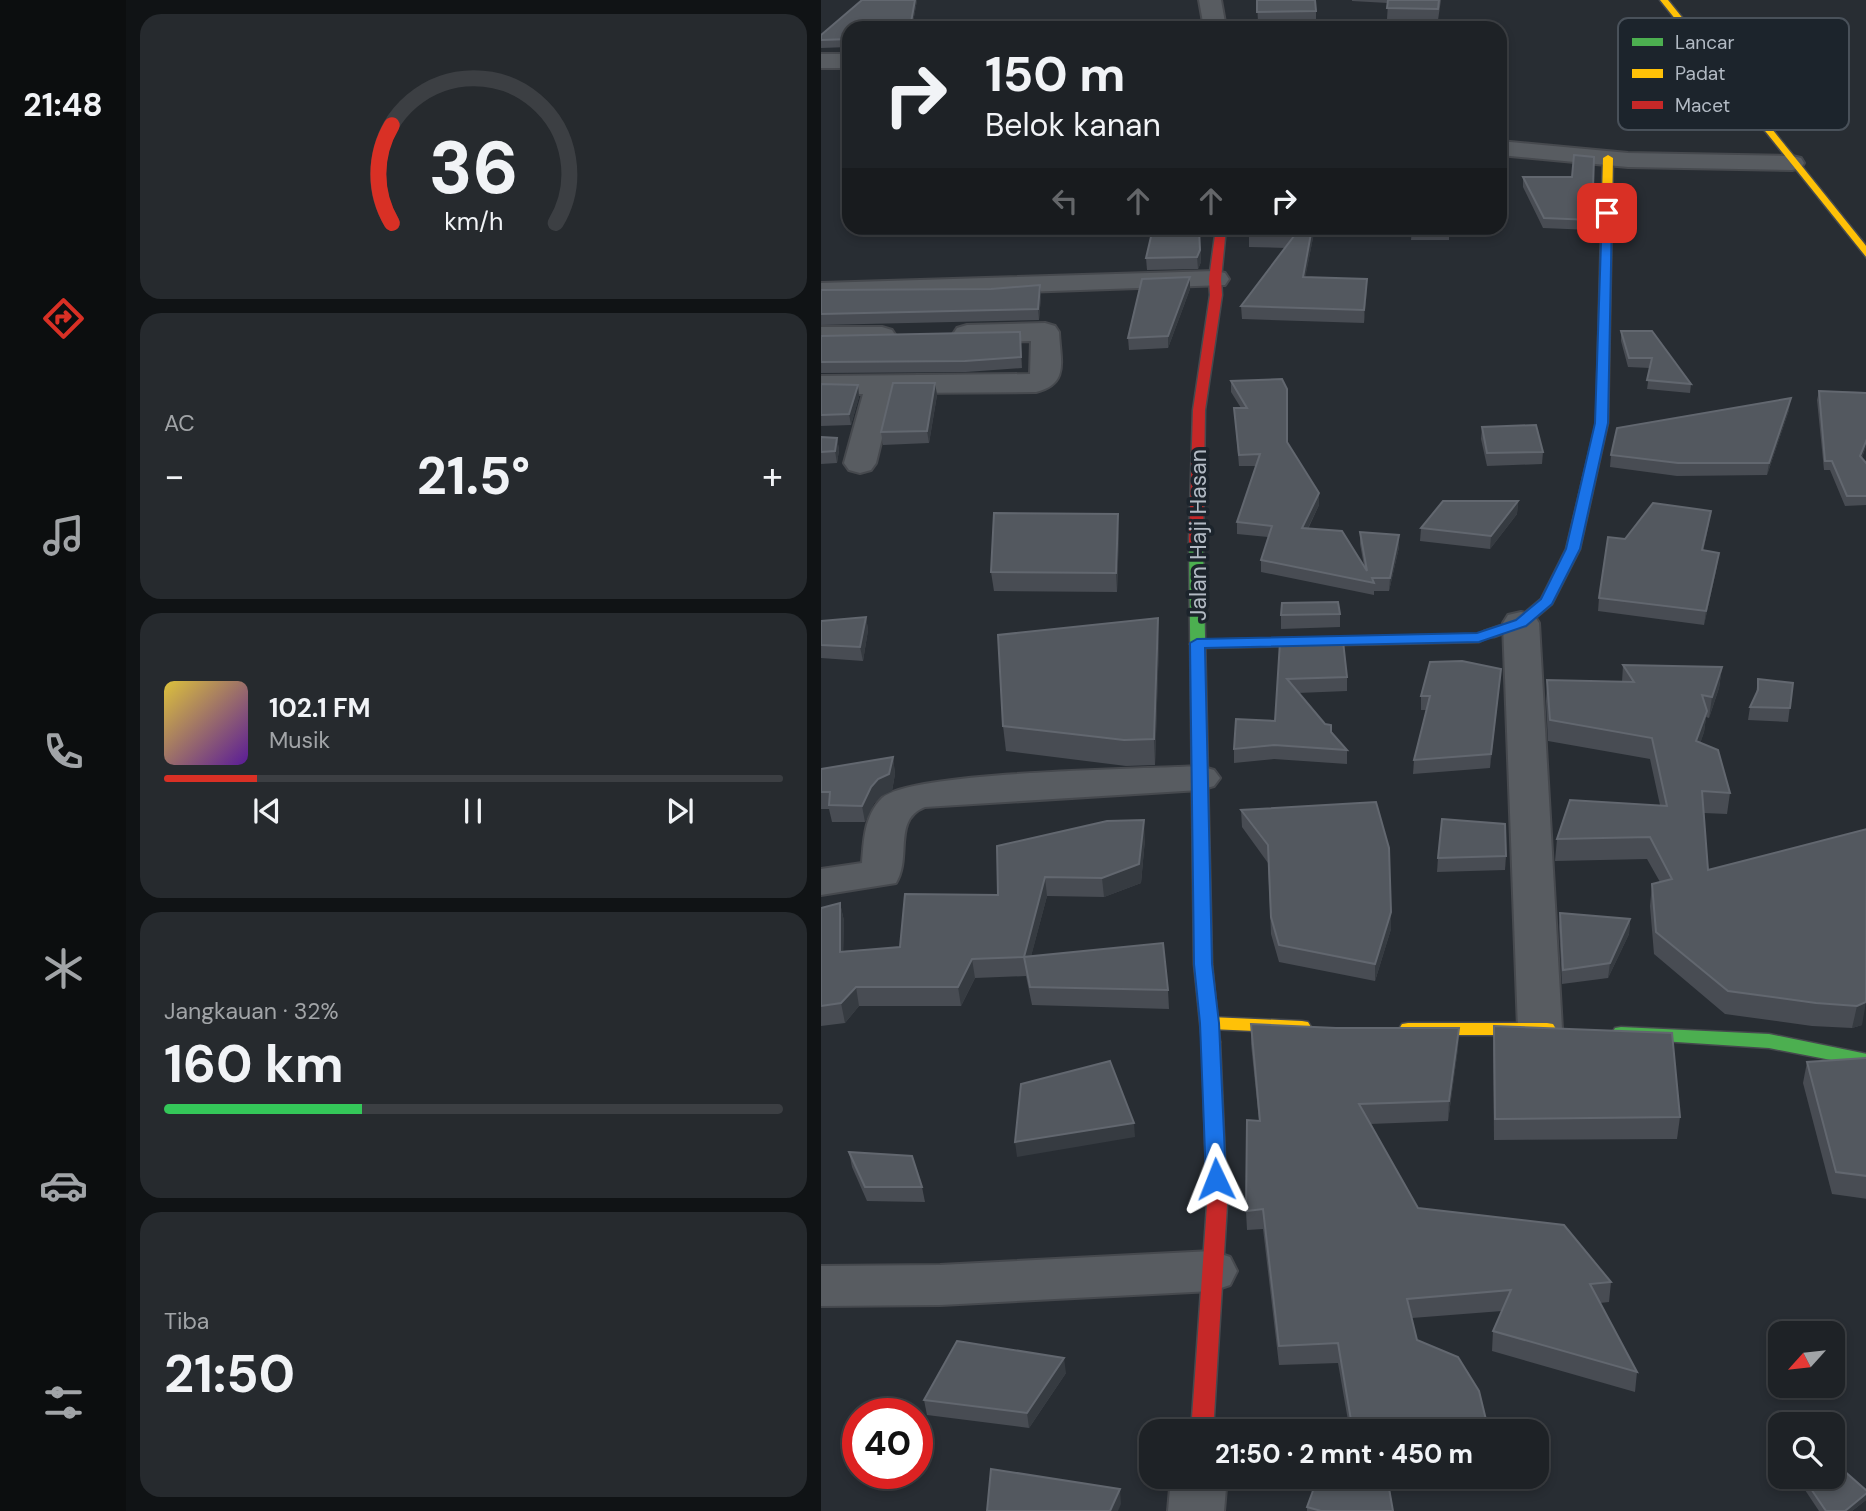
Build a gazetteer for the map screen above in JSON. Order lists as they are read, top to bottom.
{
  "streets": {
    "street": ["Jalan Haji Hasan"]
  },
  "legend": ["Lancar", "Padat", "Macet"],
  "north": "bottom left",
  "page": {
    "tabs": "21:48",
    "turn": ["150 m", "Belok kanan"],
    "tile": [
      "AC",
      ["Jangkauan · 32%", "160 km"],
      ["Tiba", "21:50"]
    ],
    "heat": ["−", "21.5°", "+"],
    "song": ["102.1 FM", "Musik"],
    "limit": "40",
    "trip": "21:50 · 2 mnt · 450 m",
    "gauge": ["36", "km/h"]
  }
}
